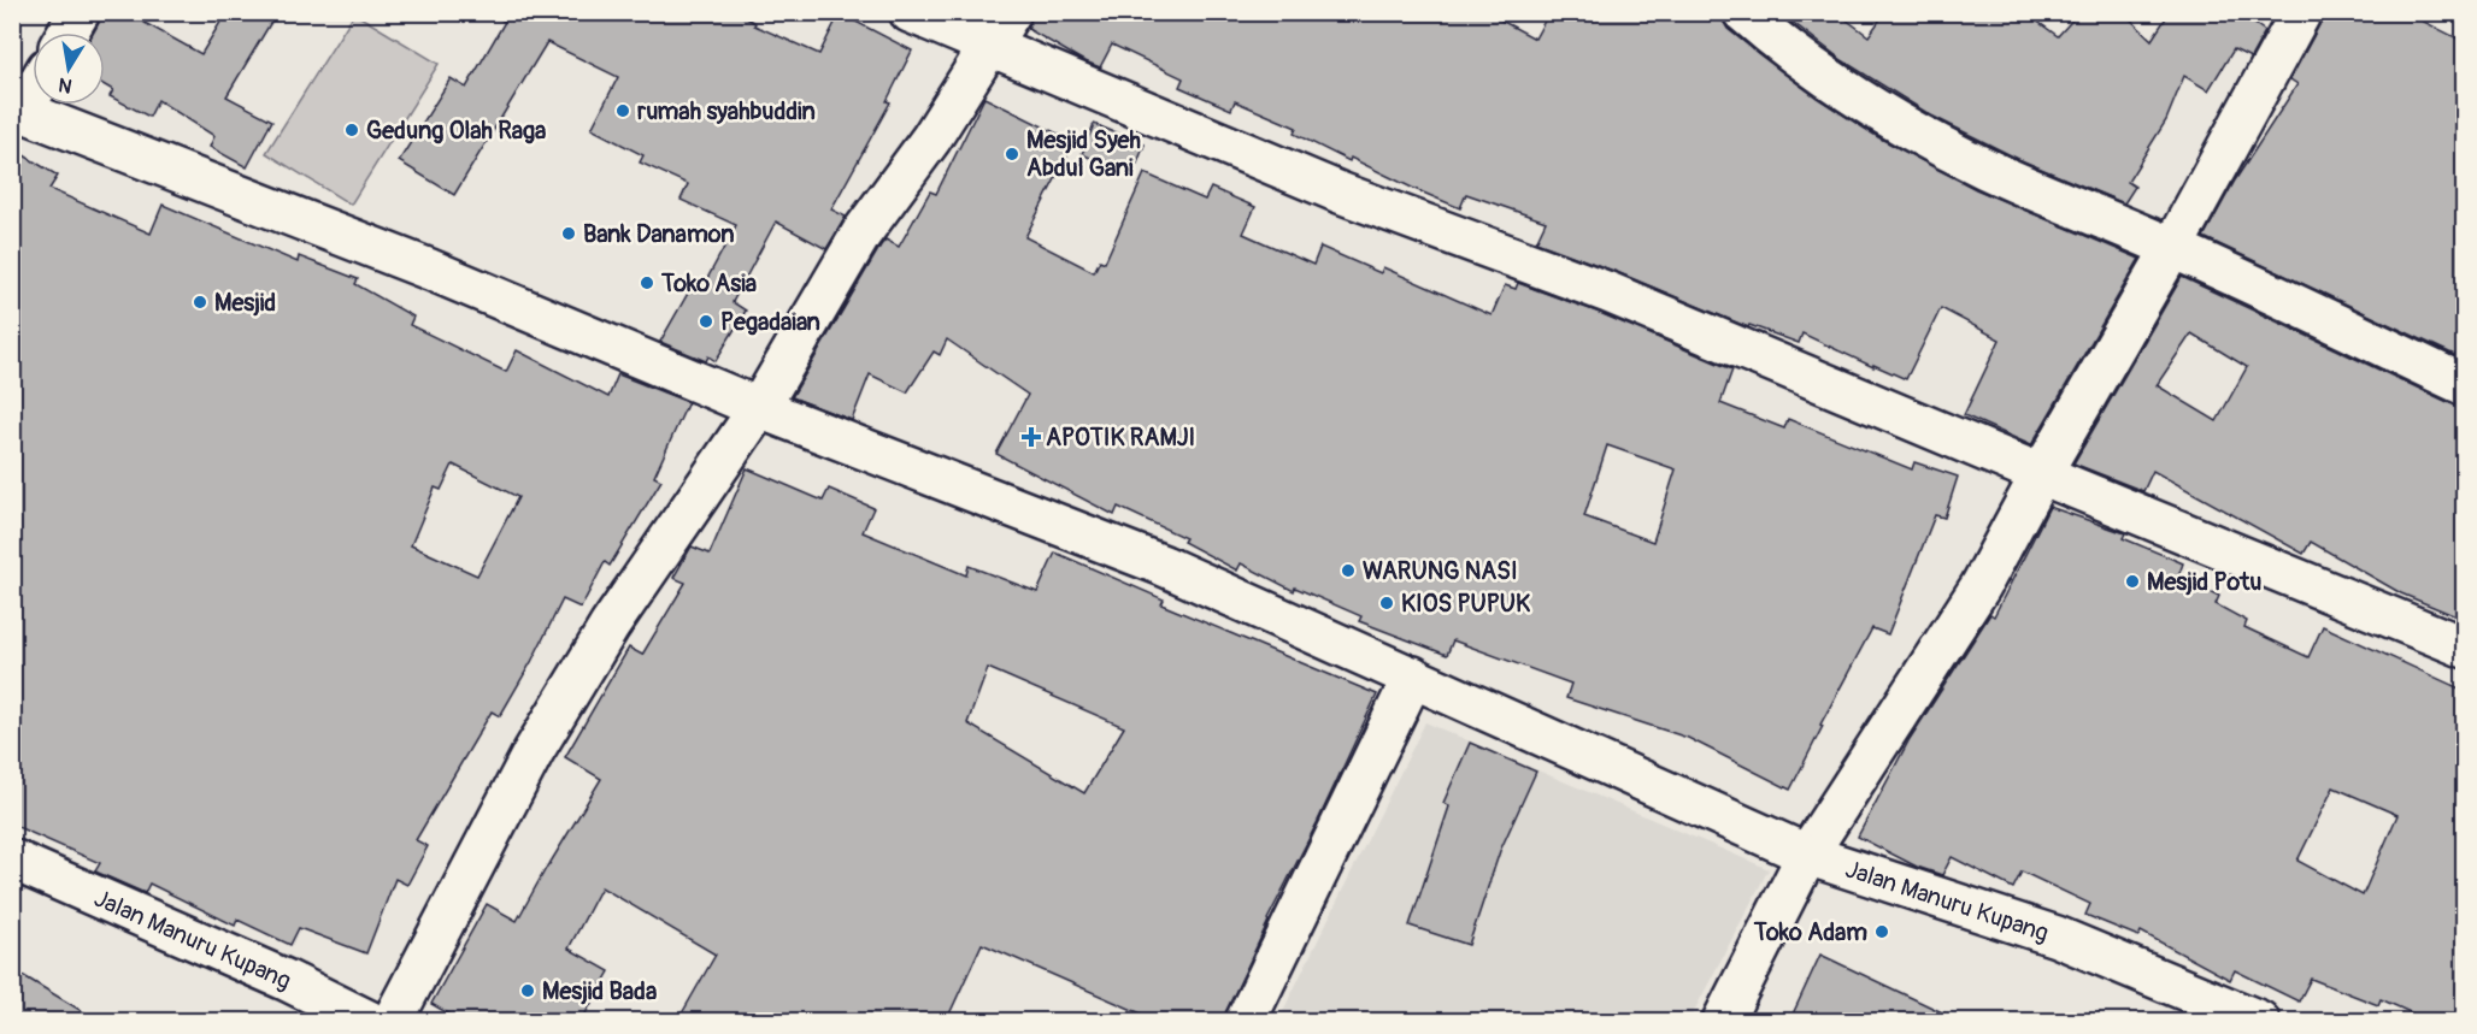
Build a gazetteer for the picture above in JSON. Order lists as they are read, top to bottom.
{
  "streets": {
    "street": ["Jalan Manuru Kupang"]
  },
  "places": {
    "other": [
      "rumah syahbuddin",
      "Gedung Olah Raga",
      "Mesjid Syeh Abdul Gani",
      "Bank Danamon",
      "Toko Asia",
      "Mesjid",
      "Pegadaian",
      "WARUNG NASI",
      "Mesjid Potu",
      "KIOS PUPUK",
      "Toko Adam",
      "Mesjid Bada"
    ],
    "health": ["APOTIK RAMJI"]
  },
  "north": "bottom"
}
